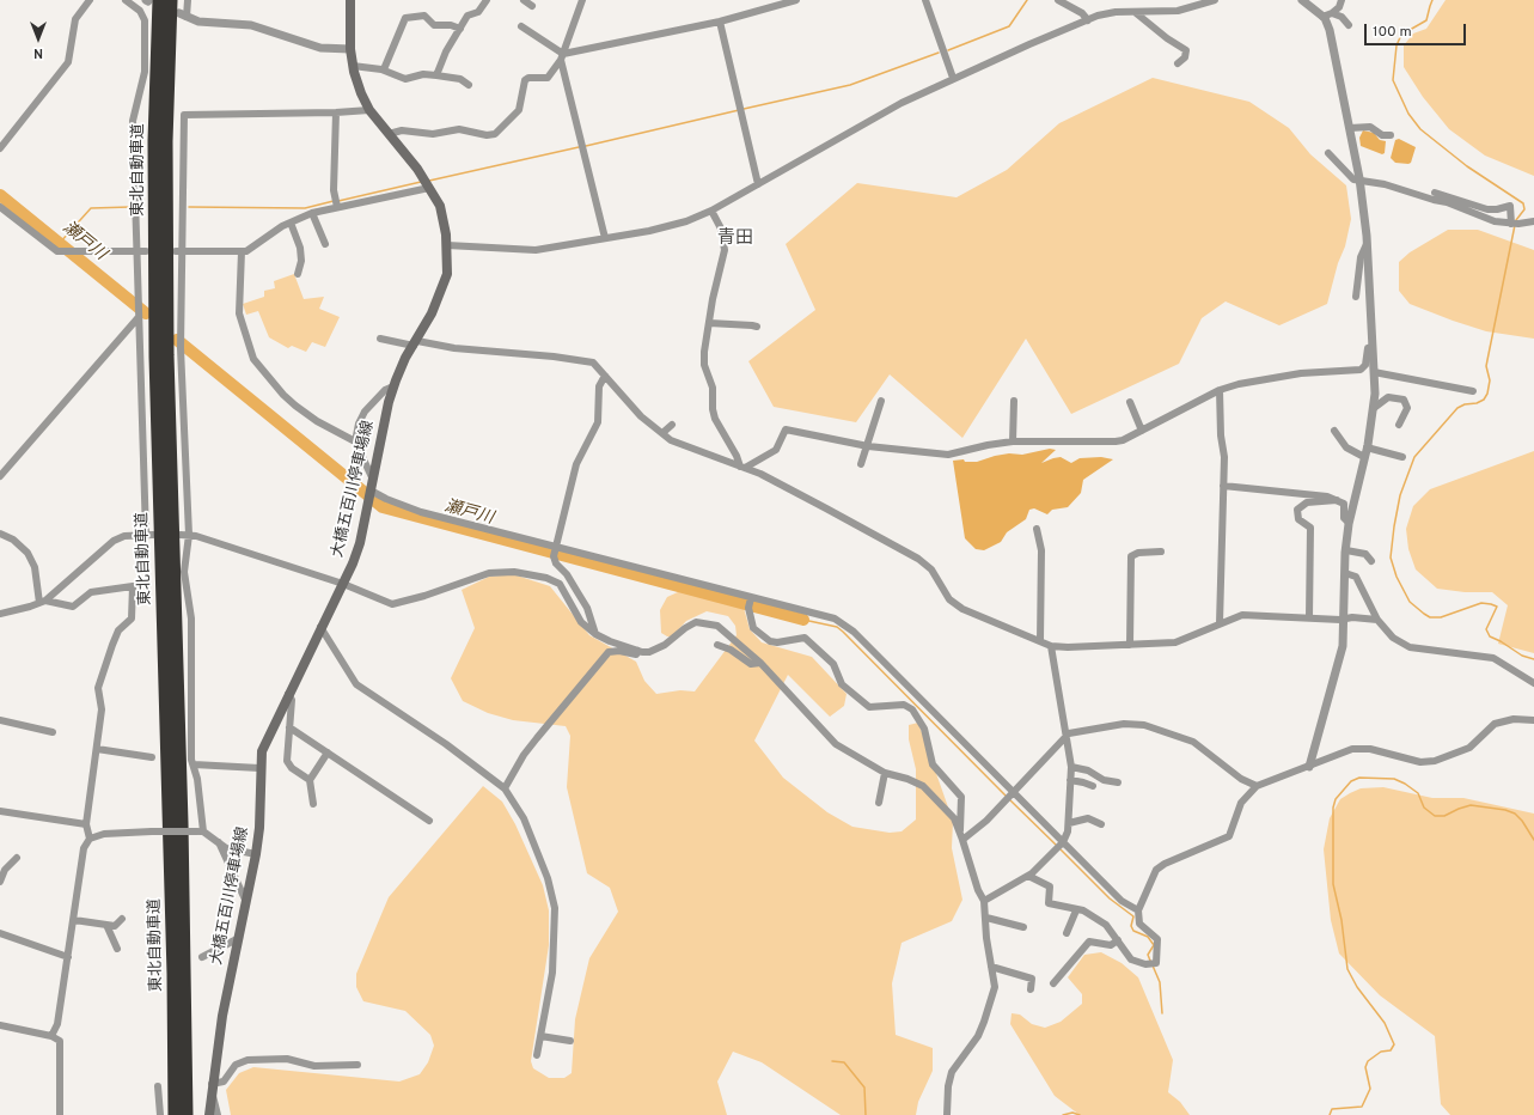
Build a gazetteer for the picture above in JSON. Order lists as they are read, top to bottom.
{
  "streets": {
    "highway": ["東北自動車道"],
    "main road": ["大橋五百川停車場線"]
  },
  "districts": ["青田"],
  "water": ["瀬戸川"],
  "scale_bar": "100 m",
  "north": "bottom"
}
